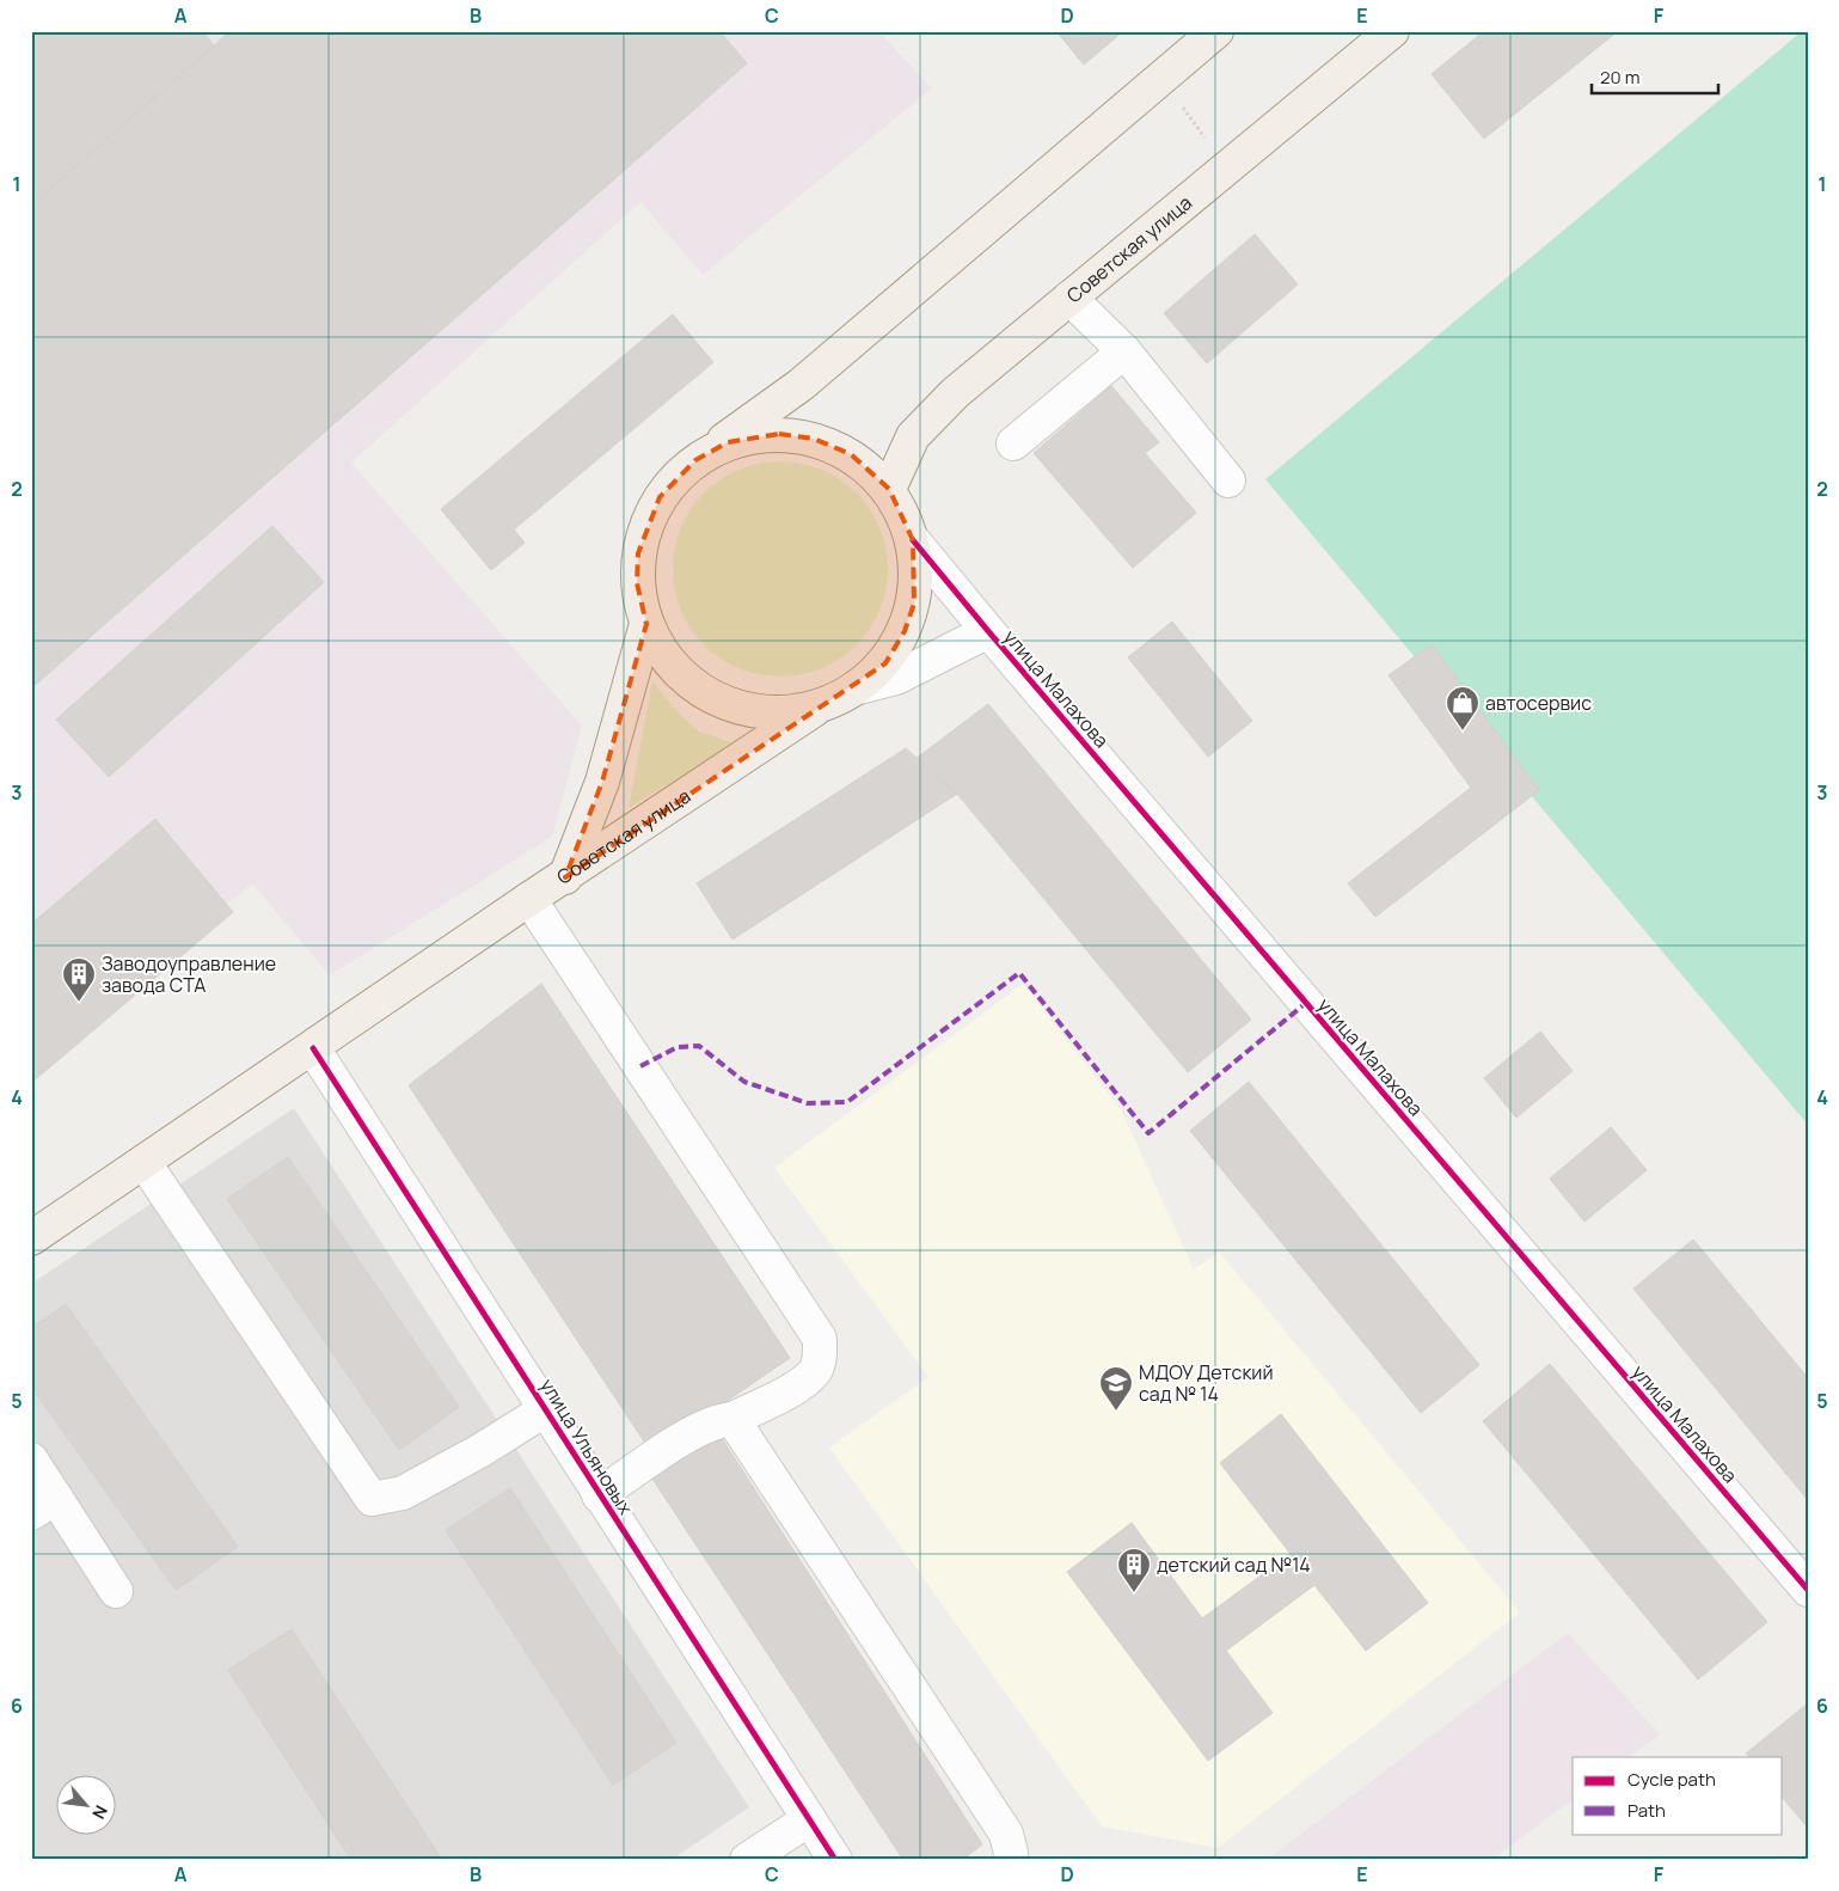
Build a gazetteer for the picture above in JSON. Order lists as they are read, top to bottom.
{
  "streets": {
    "main road": ["Советская улица"],
    "street": ["улица Малахова", "улица Ульяновых"]
  },
  "crossings": [
    ["Советская улица", "улица Малахова"]
  ],
  "places": {
    "shop": ["автосервис"],
    "building": ["Заводоуправление завода СТА", "детский сад №14"],
    "school or university": ["МДОУ Детский сад № 14"]
  },
  "legend": ["Cycle path", "Path"],
  "scale_bar": "20 m",
  "north": "bottom right",
  "grid": {
    "columns": [
      "A",
      "B",
      "C",
      "D",
      "E",
      "F"
    ],
    "rows": [
      "1",
      "2",
      "3",
      "4",
      "5",
      "6"
    ]
  }
}
